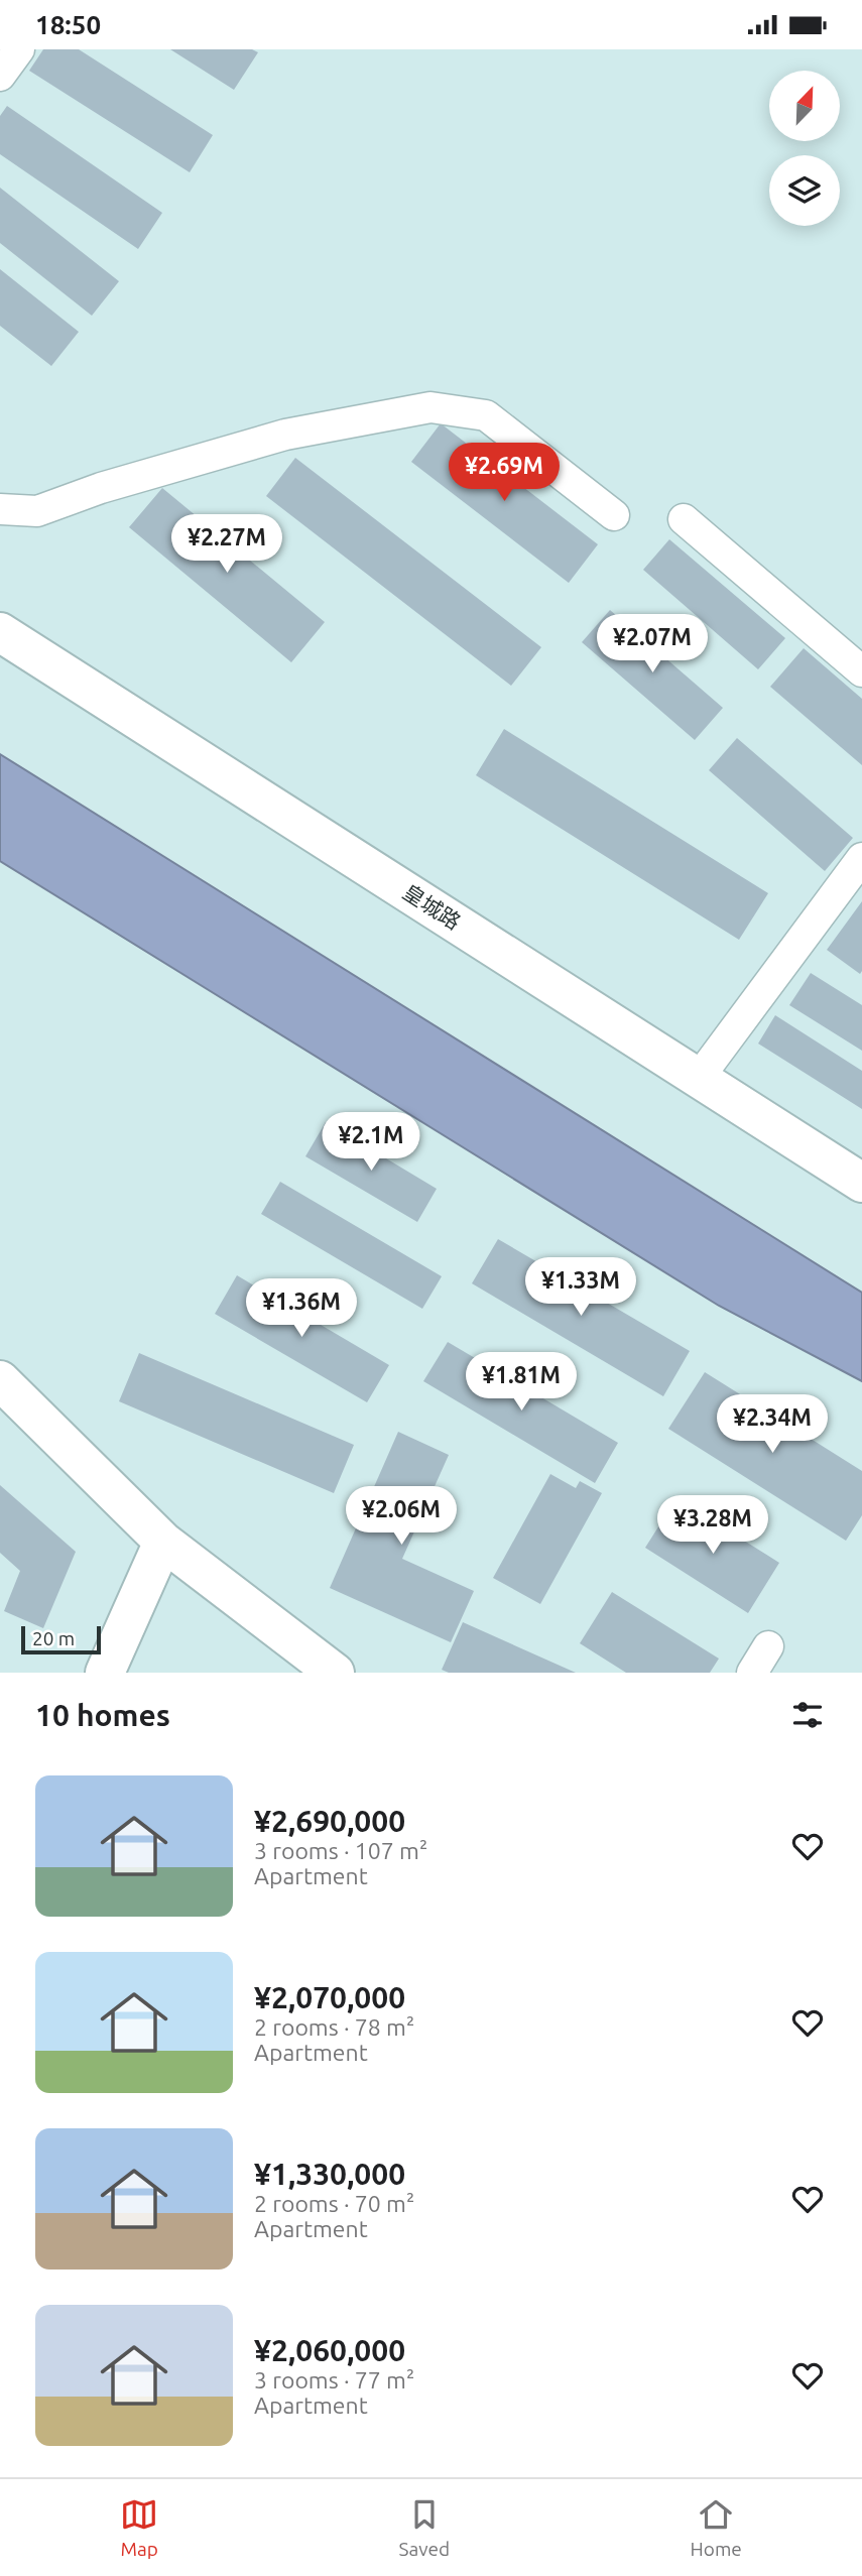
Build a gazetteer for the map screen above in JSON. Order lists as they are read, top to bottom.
{
  "streets": {
    "main road": ["皇城路"]
  },
  "scale_bar": "20 m",
  "north": "top right",
  "page": {
    "status": "18:50",
    "price": [
      "¥2.69M",
      "¥2.27M",
      "¥2.07M",
      "¥2.1M",
      "¥1.33M",
      "¥1.36M",
      "¥1.81M",
      "¥2.34M",
      "¥2.06M",
      "¥3.28M"
    ],
    "scale": "20 m",
    "heading": "10 homes",
    "list": [
      {
        "name": "¥2,690,000",
        "note": "3 rooms · 107 m² · Apartment"
      },
      {
        "name": "¥2,070,000",
        "note": "2 rooms · 78 m² · Apartment"
      },
      {
        "name": "¥1,330,000",
        "note": "2 rooms · 70 m² · Apartment"
      },
      {
        "name": "¥2,060,000",
        "note": "3 rooms · 77 m² · Apartment"
      }
    ],
    "tabs": ["Map", "Saved", "Home"]
  }
}
